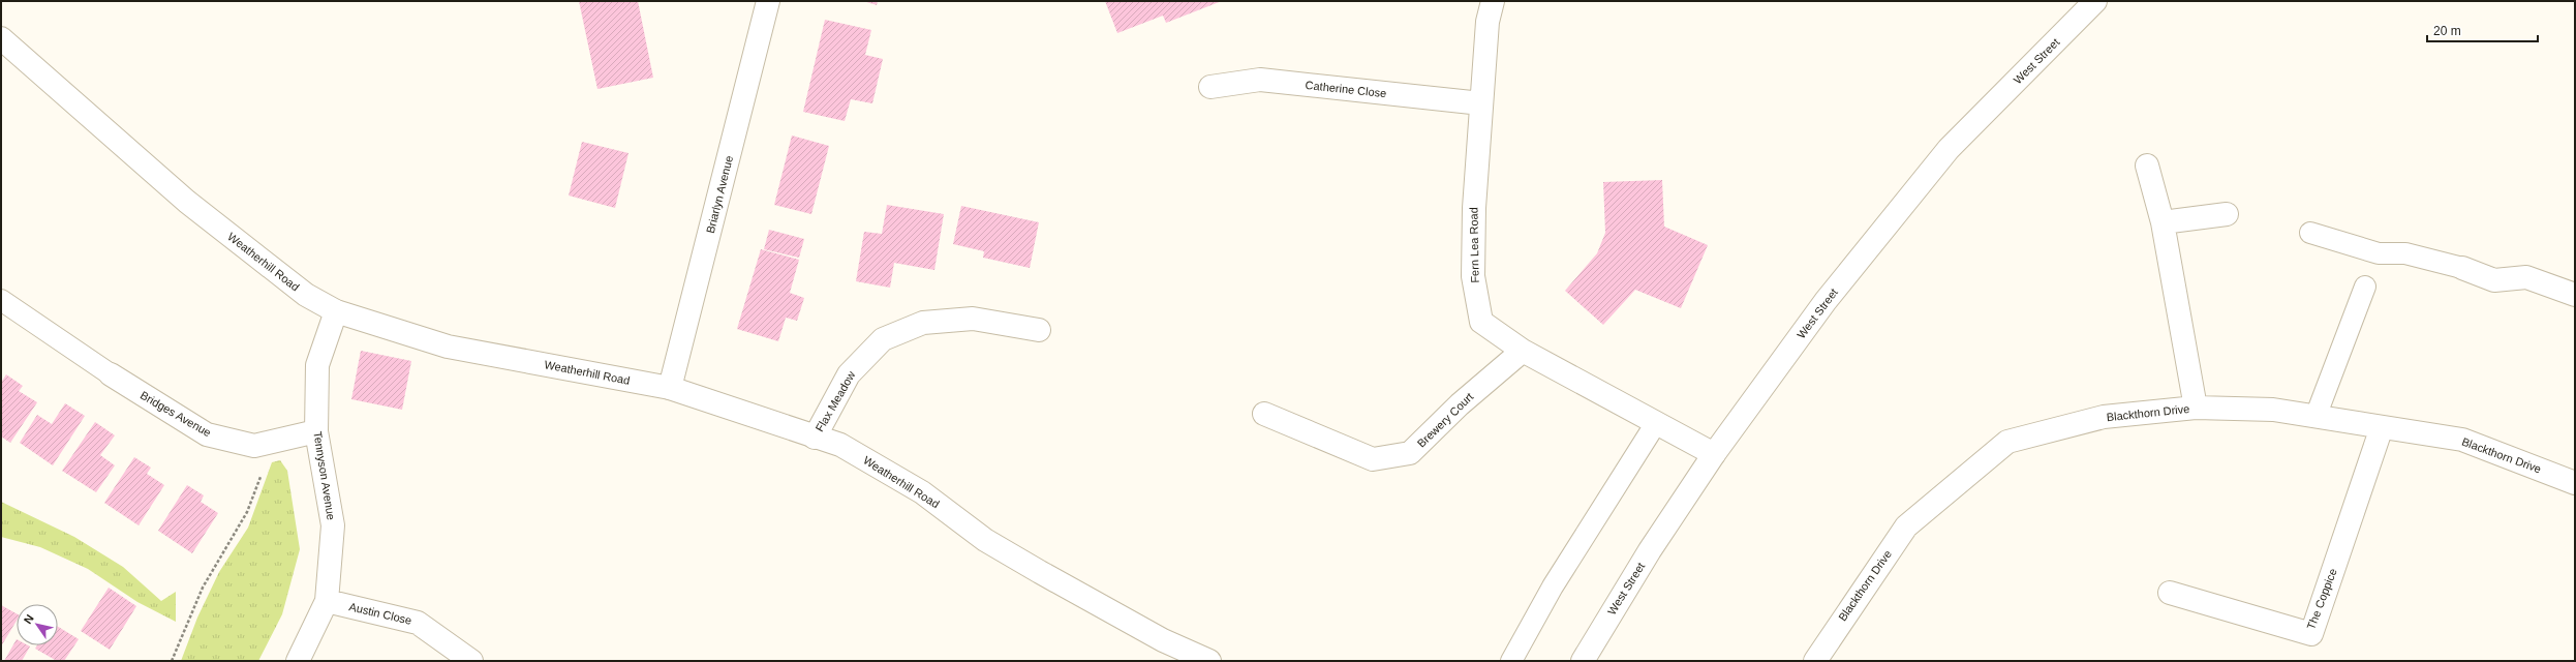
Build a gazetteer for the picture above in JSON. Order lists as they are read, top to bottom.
{
  "streets": {
    "street": [
      "West Street",
      "Catherine Close",
      "Briarlyn Avenue",
      "Fern Lea Road",
      "Weatherhill Road",
      "Flax Meadow",
      "Blackthorn Drive",
      "Bridges Avenue",
      "Brewery Court",
      "Tennyson Avenue",
      "The Coppice",
      "Austin Close"
    ]
  },
  "crossings": [
    ["West Street", "Fern Lea Road"],
    ["Catherine Close", "Fern Lea Road"],
    ["Briarlyn Avenue", "Weatherhill Road"],
    ["Fern Lea Road", "Brewery Court"],
    ["Weatherhill Road", "Flax Meadow"],
    ["Weatherhill Road", "Tennyson Avenue"],
    ["Blackthorn Drive", "The Coppice"],
    ["Bridges Avenue", "Tennyson Avenue"],
    ["Tennyson Avenue", "Austin Close"]
  ],
  "scale_bar": "20 m",
  "north": "top left"
}
